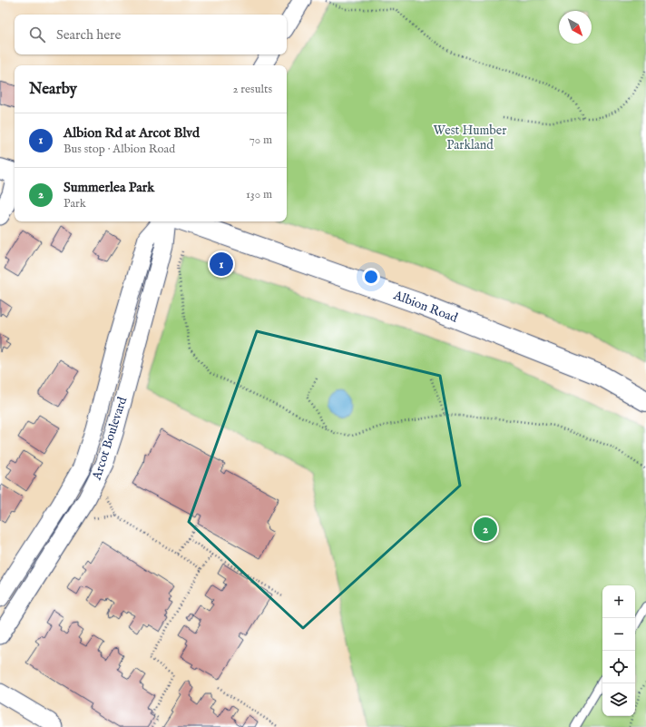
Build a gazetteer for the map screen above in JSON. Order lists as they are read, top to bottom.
{
  "streets": {
    "main road": ["Albion Road"],
    "street": ["Arcot Boulevard"]
  },
  "parks": ["West Humber Parkland"],
  "north": "bottom right",
  "page": {
    "search": "Search here",
    "heading": ["Nearby", "2 results"],
    "list": [
      {
        "mark": "1",
        "name": "Albion Rd at Arcot Blvd",
        "note": "Bus stop · Albion Road",
        "value": "70 m"
      },
      {
        "mark": "2",
        "name": "Summerlea Park",
        "note": "Park",
        "value": "130 m"
      }
    ],
    "pins": ["1", "2"],
    "map_buttons": ["+", "−"]
  }
}
